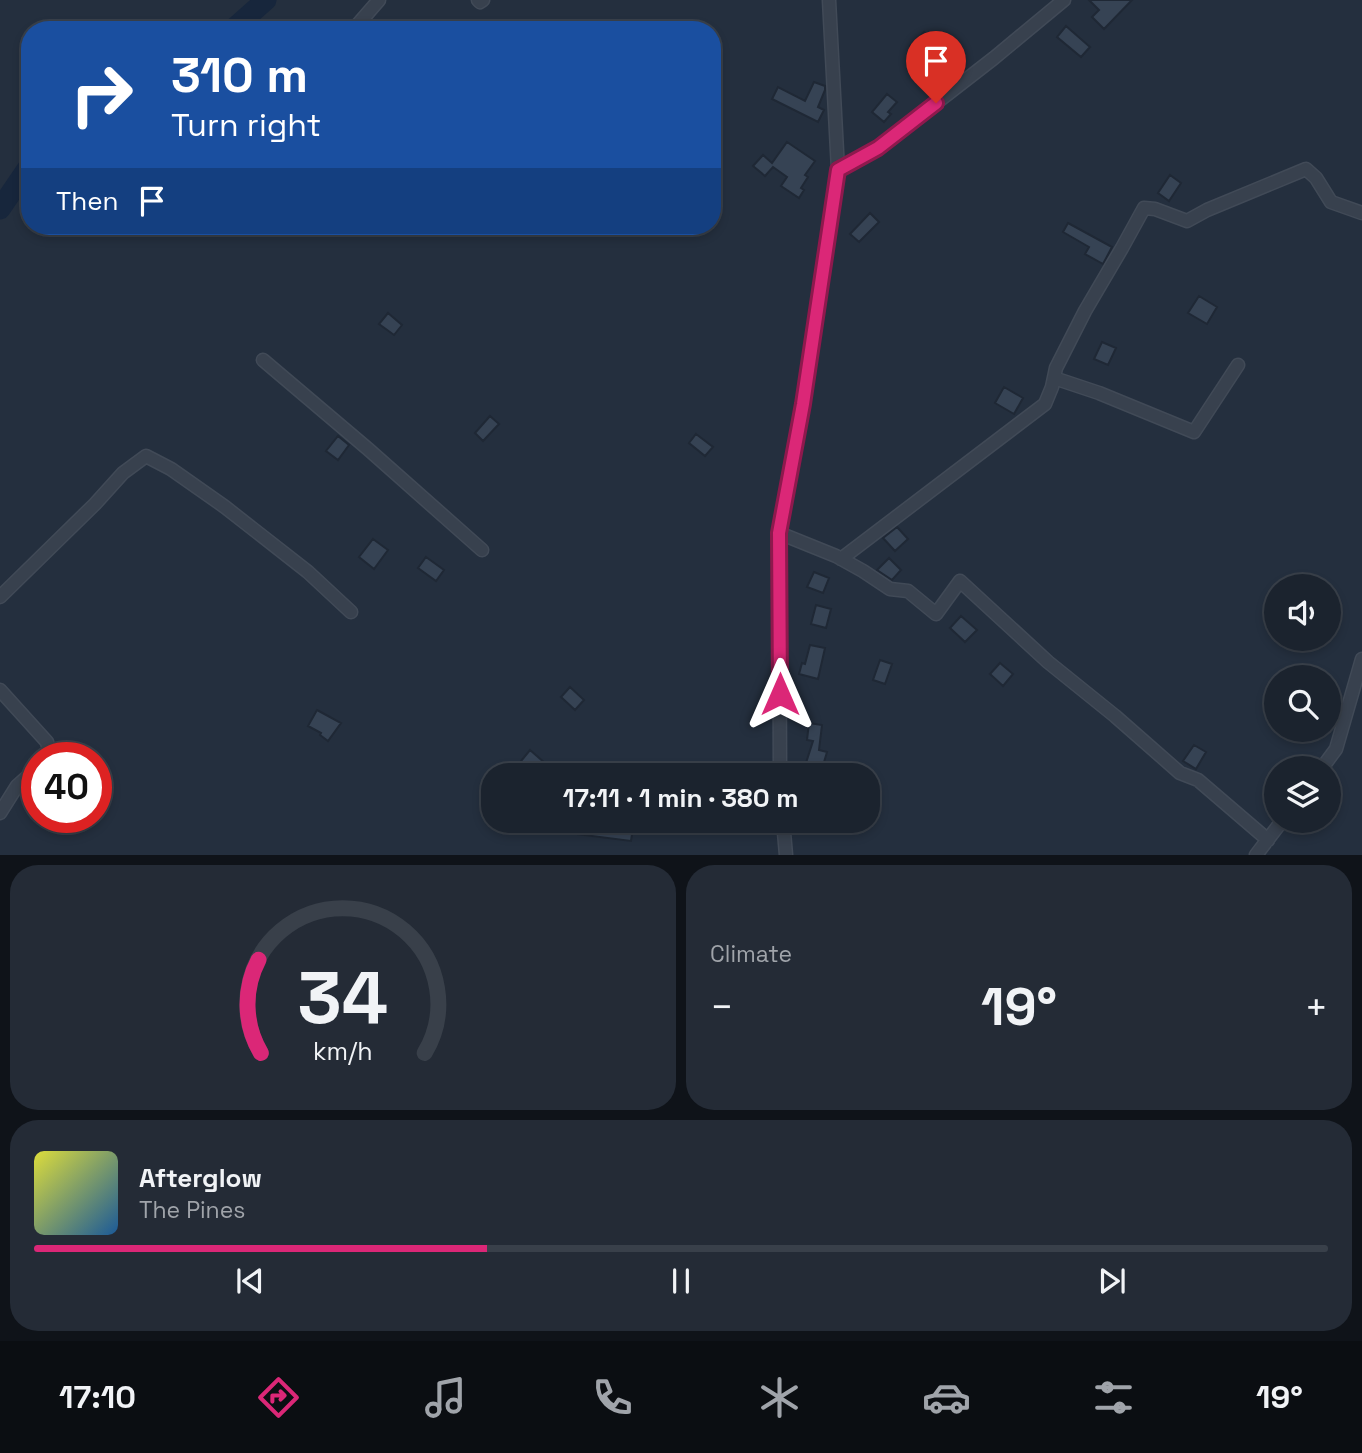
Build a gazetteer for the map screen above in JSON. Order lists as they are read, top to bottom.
{
  "page": {
    "turn": ["310 m", "Turn right"],
    "then": "Then",
    "limit": "40",
    "trip": "17:11 · 1 min · 380 m",
    "tile": "Climate",
    "heat": ["−", "19°", "+"],
    "song": ["Afterglow", "The Pines"],
    "tabs": ["17:10", "19°"],
    "gauge": ["34", "km/h"]
  }
}
